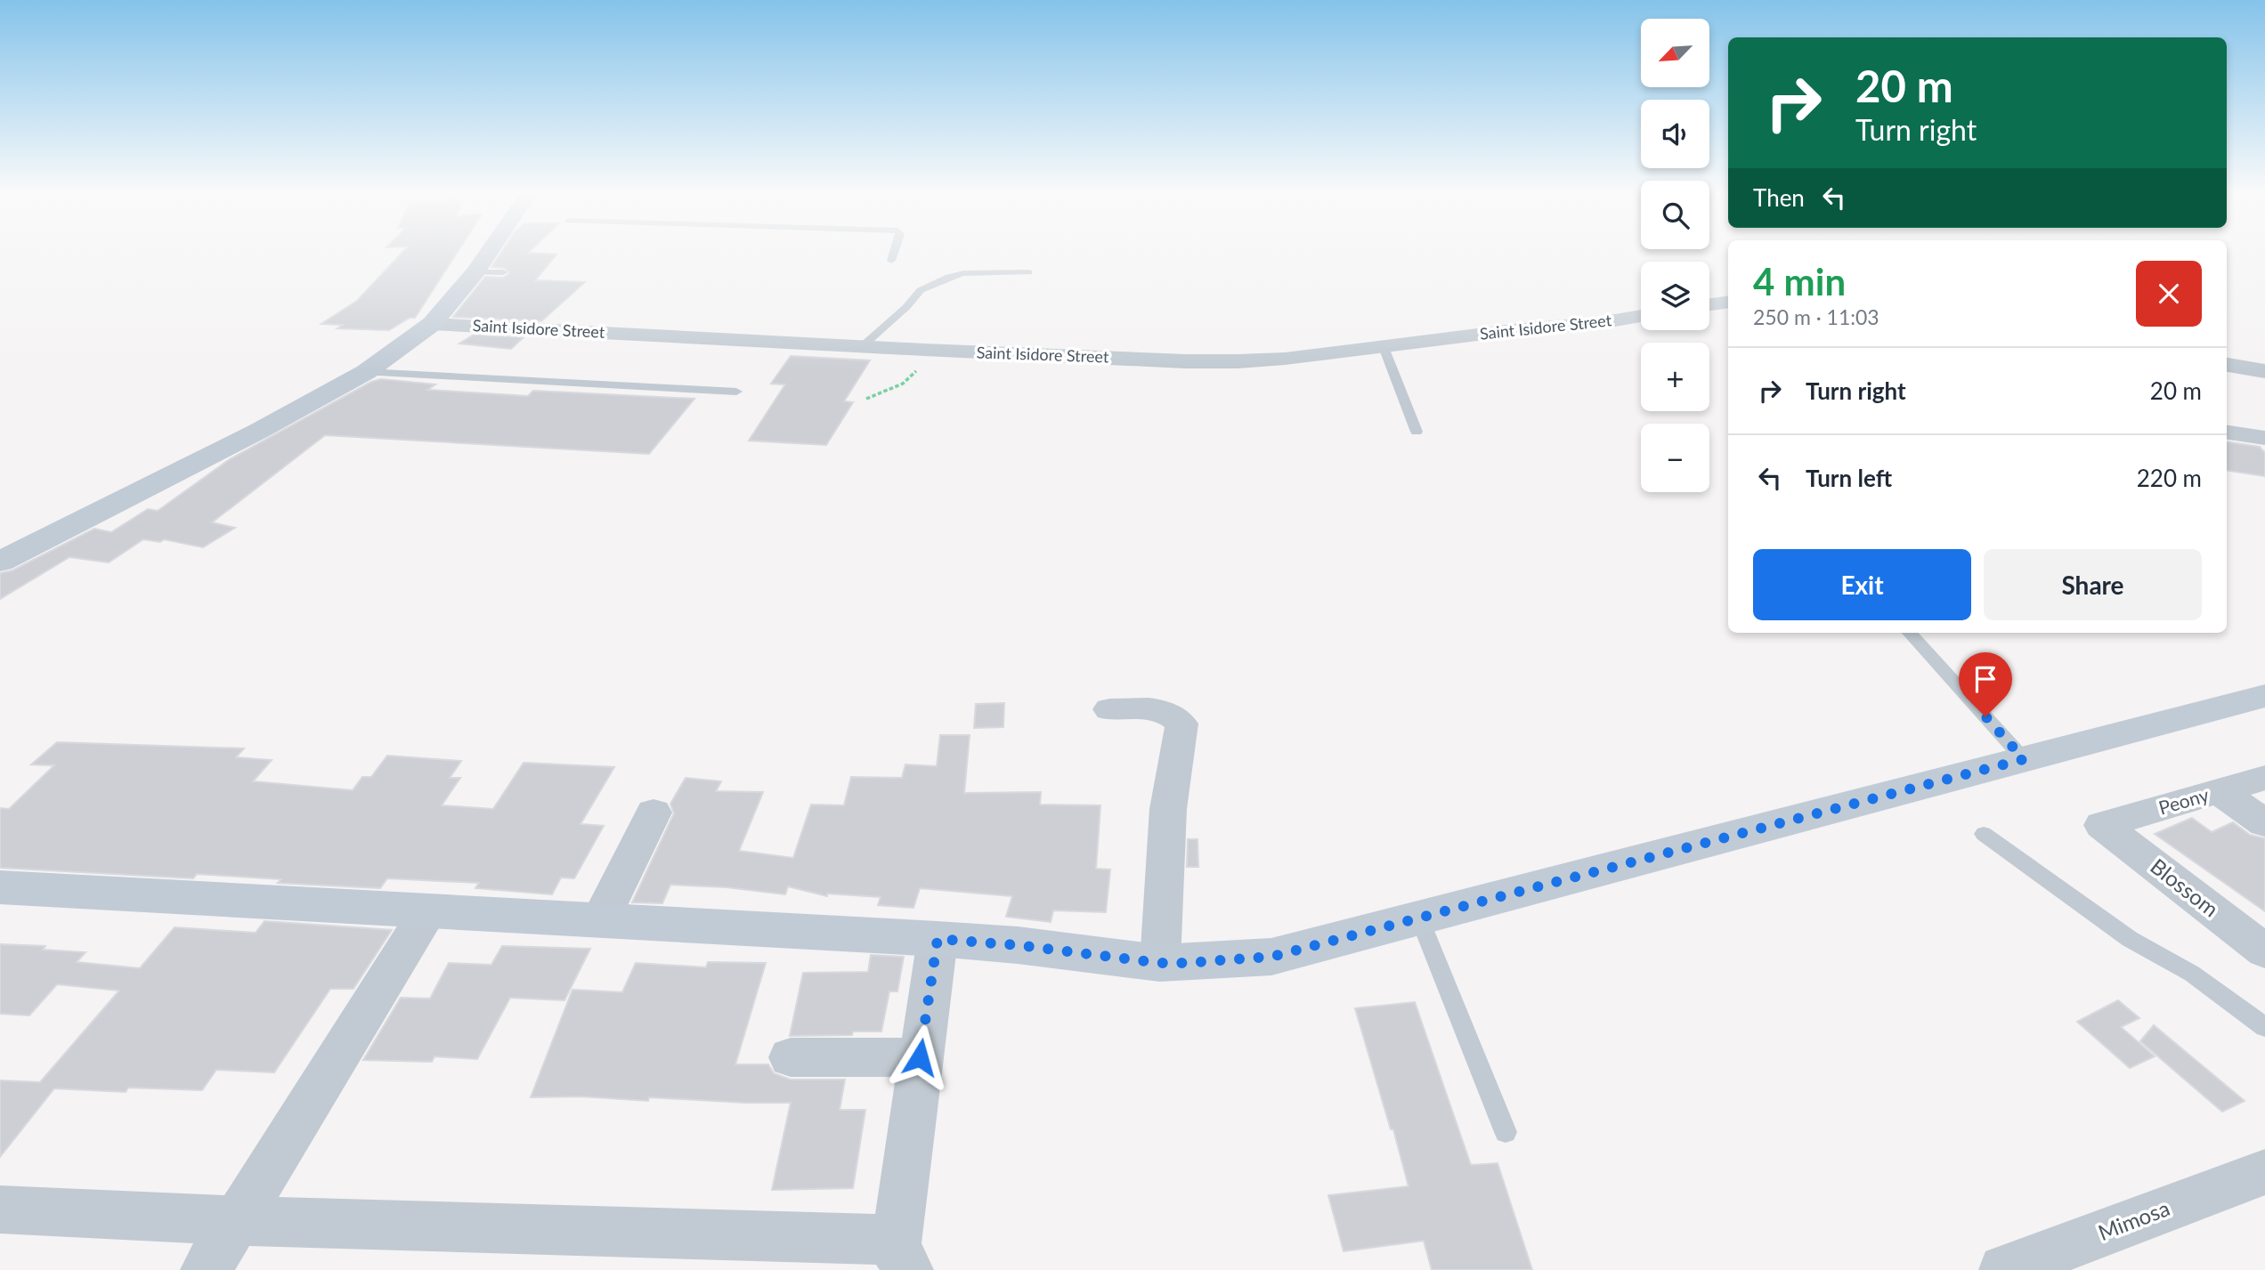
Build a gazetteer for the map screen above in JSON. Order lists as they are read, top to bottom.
{
  "streets": {
    "street": [
      "Saint Isidore Street",
      "Peony",
      "Blossom",
      "Mimosa"
    ]
  },
  "crossings": [
    ["Peony", "Blossom"]
  ],
  "north": "bottom left",
  "page": {
    "map_buttons": ["+", "−"],
    "turn": ["20 m", "Turn right"],
    "then": "Then",
    "heading": ["4 min", "250 m · 11:03"],
    "list": [
      {
        "name": "Turn right",
        "value": "20 m"
      },
      {
        "name": "Turn left",
        "value": "220 m"
      }
    ],
    "buttons": ["Exit", "Share"]
  }
}
